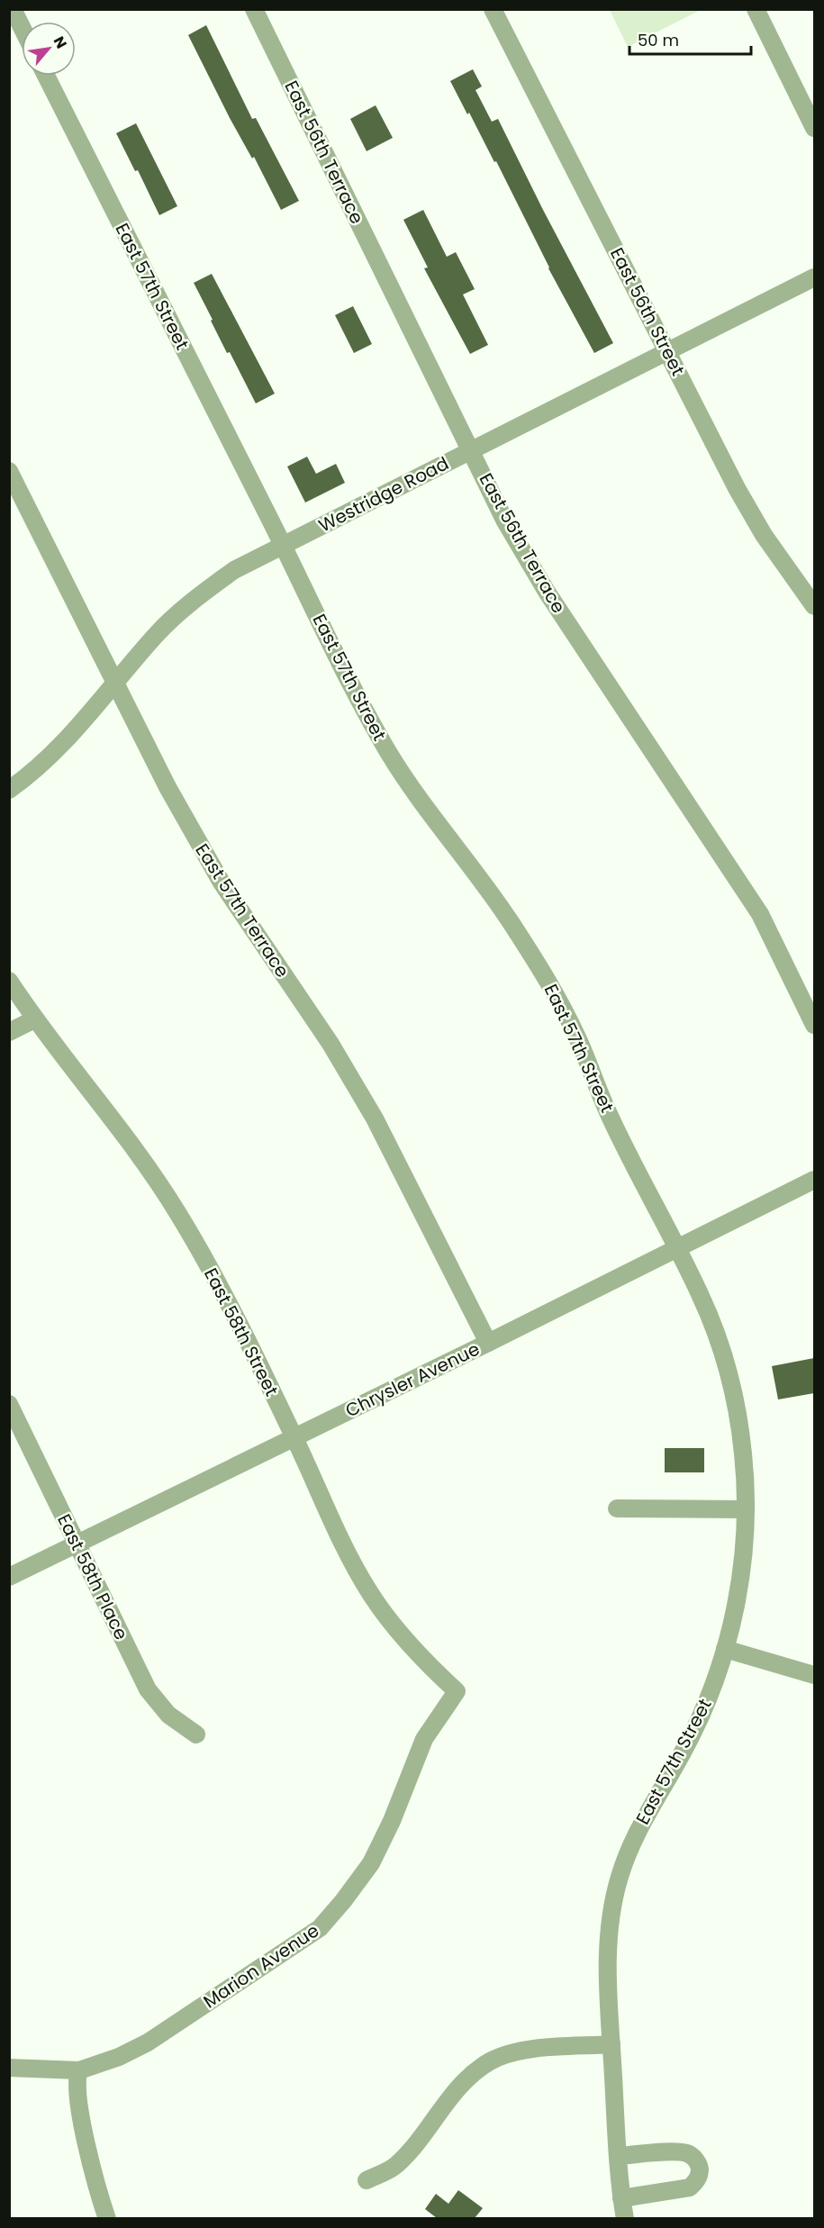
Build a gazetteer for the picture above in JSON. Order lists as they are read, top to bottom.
{
  "streets": {
    "street": [
      "East 56th Terrace",
      "East 57th Street",
      "East 56th Street",
      "Westridge Road",
      "East 57th Terrace",
      "East 58th Street",
      "Chrysler Avenue",
      "East 58th Place",
      "Marion Avenue"
    ]
  },
  "crossings": [
    ["East 56th Terrace", "Westridge Road"],
    ["East 57th Street", "Westridge Road"],
    ["East 57th Street", "Chrysler Avenue"],
    ["East 56th Street", "Westridge Road"],
    ["Westridge Road", "East 57th Terrace"],
    ["East 57th Terrace", "Chrysler Avenue"],
    ["East 58th Street", "Chrysler Avenue"],
    ["East 58th Street", "Marion Avenue"],
    ["Chrysler Avenue", "East 58th Place"]
  ],
  "scale_bar": "50 m",
  "north": "top right"
}
